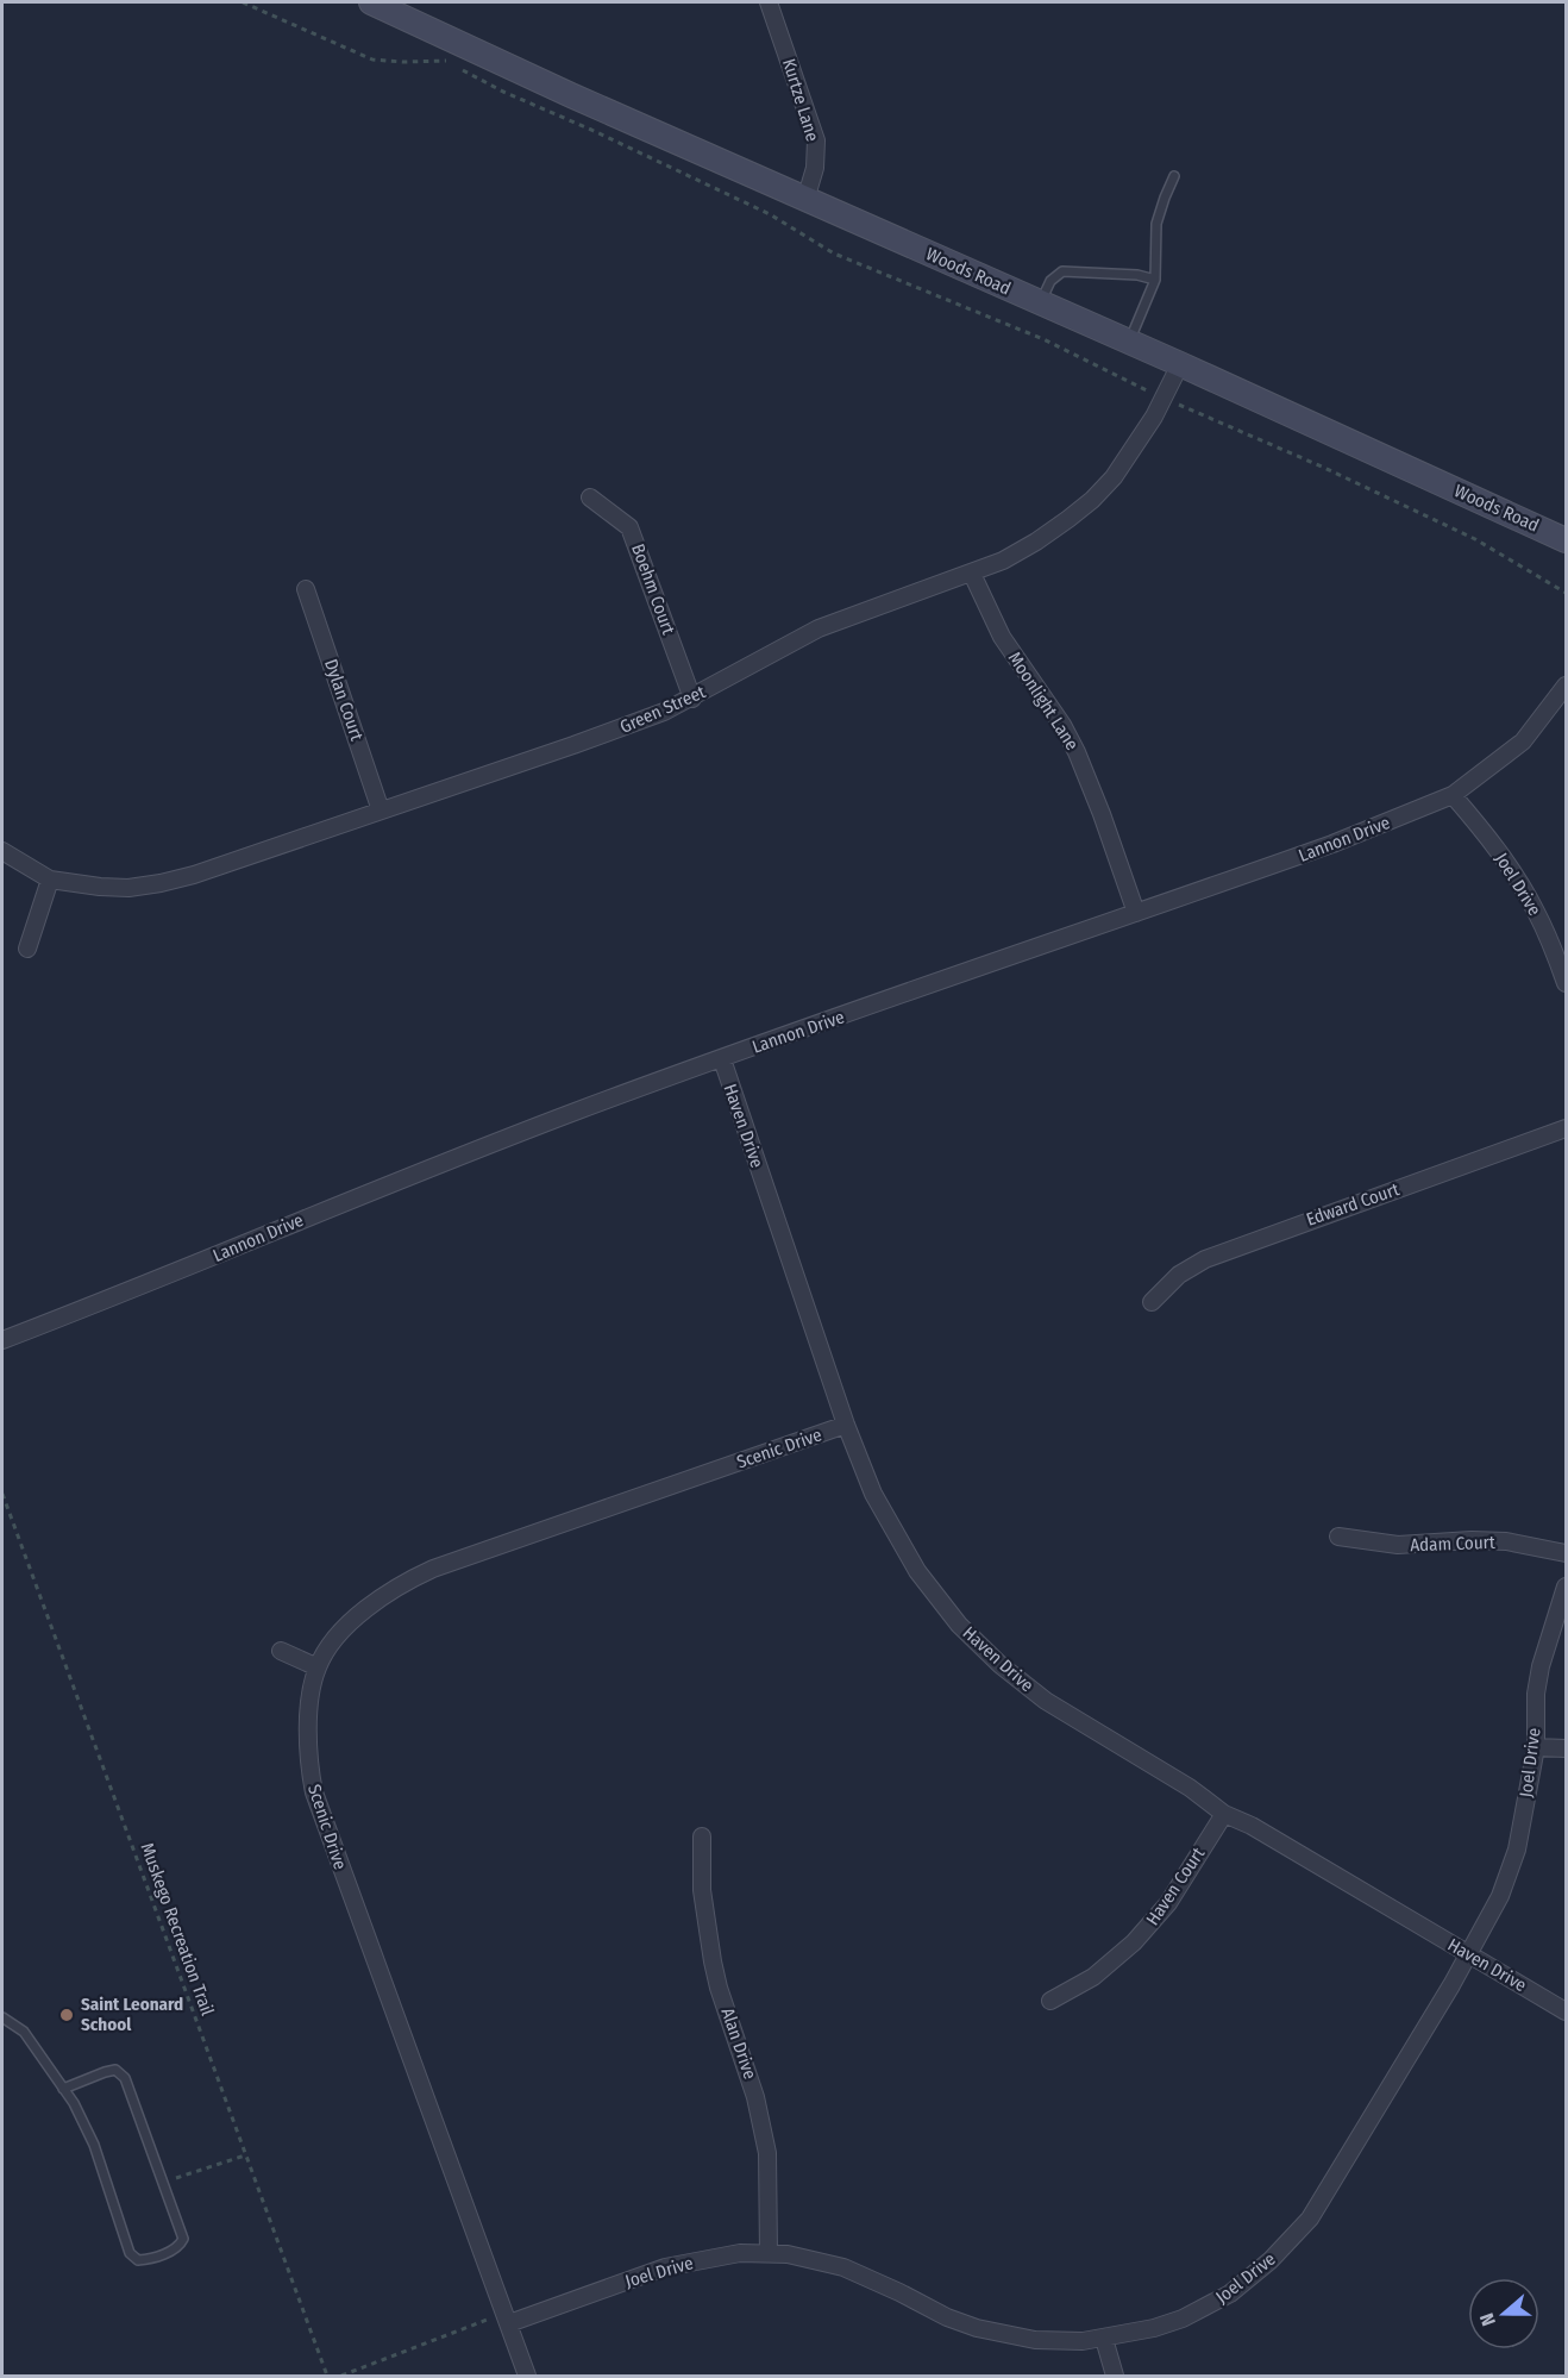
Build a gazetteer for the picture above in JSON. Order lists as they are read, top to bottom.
{
  "streets": {
    "street": [
      "Kurtze Lane",
      "Woods Road",
      "Boehm Court",
      "Dylan Court",
      "Moonlight Lane",
      "Green Street",
      "Lannon Drive",
      "Joel Drive",
      "Haven Drive",
      "Edward Court",
      "Scenic Drive",
      "Adam Court",
      "Haven Court",
      "Alan Drive"
    ],
    "path": ["Muskego Recreation Trail"]
  },
  "crossings": [
    ["Kurtze Lane", "Woods Road"],
    ["Woods Road", "Green Street"],
    ["Boehm Court", "Green Street"],
    ["Dylan Court", "Green Street"],
    ["Moonlight Lane", "Green Street"],
    ["Moonlight Lane", "Lannon Drive"],
    ["Lannon Drive", "Joel Drive"],
    ["Lannon Drive", "Haven Drive"],
    ["Joel Drive", "Haven Drive"],
    ["Joel Drive", "Scenic Drive"],
    ["Joel Drive", "Alan Drive"],
    ["Haven Drive", "Scenic Drive"],
    ["Haven Drive", "Haven Court"]
  ],
  "places": ["Saint Leonard School"],
  "north": "left"
}
